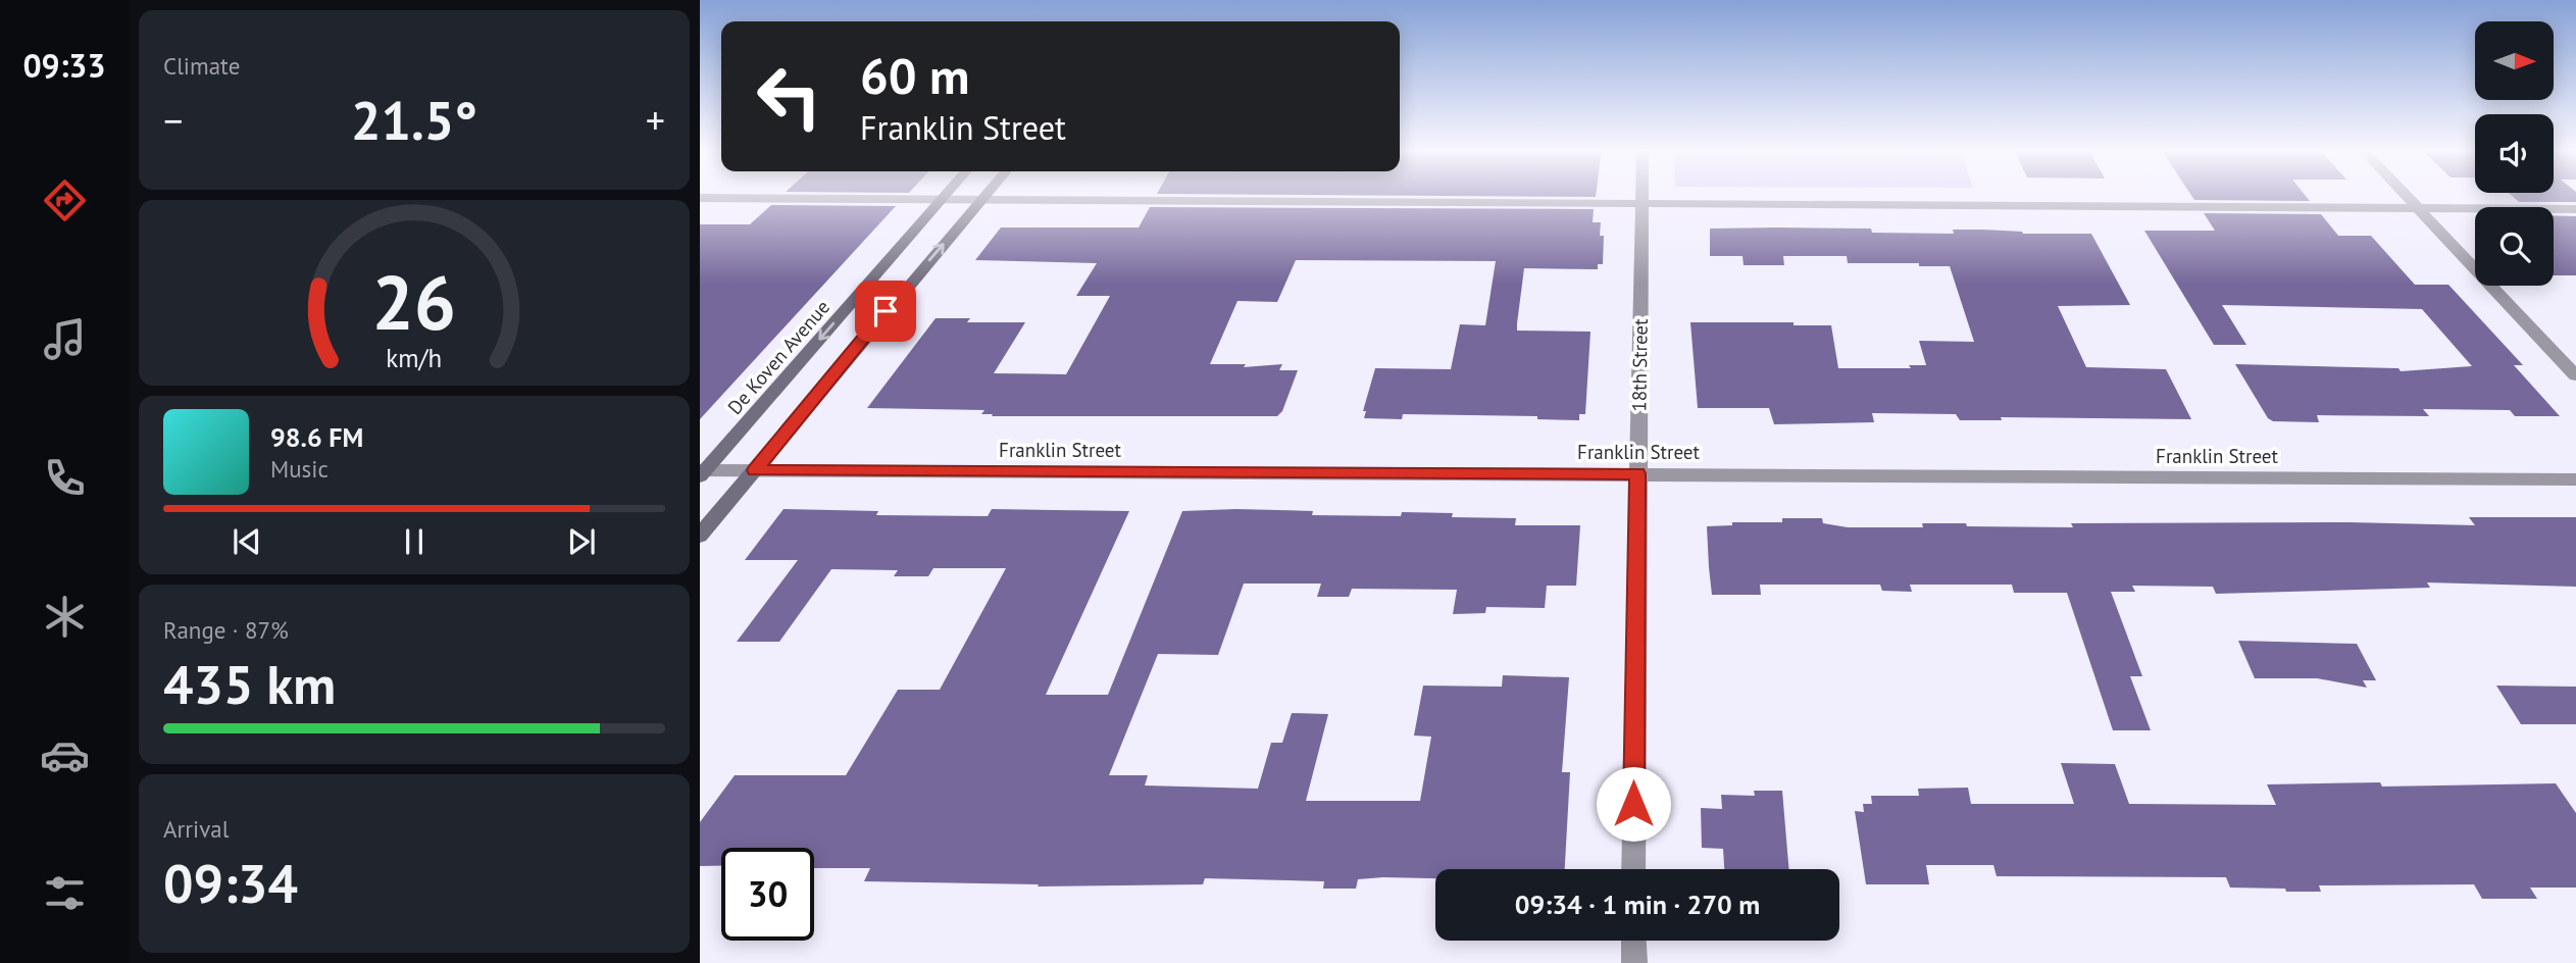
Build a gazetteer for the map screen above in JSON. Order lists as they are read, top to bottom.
{
  "streets": {
    "street": ["De Koven Avenue", "18th Street", "Franklin Street"]
  },
  "crossings": [
    ["De Koven Avenue", "Franklin Street"],
    ["18th Street", "Franklin Street"]
  ],
  "north": "right",
  "page": {
    "tabs": "09:33",
    "tile": [
      "Climate",
      ["Range · 87%", "435 km"],
      ["Arrival", "09:34"]
    ],
    "turn": ["60 m", "Franklin Street"],
    "heat": ["−", "21.5°", "+"],
    "song": ["98.6 FM", "Music"],
    "limit": "30",
    "trip": "09:34 · 1 min · 270 m",
    "gauge": ["26", "km/h"]
  }
}
